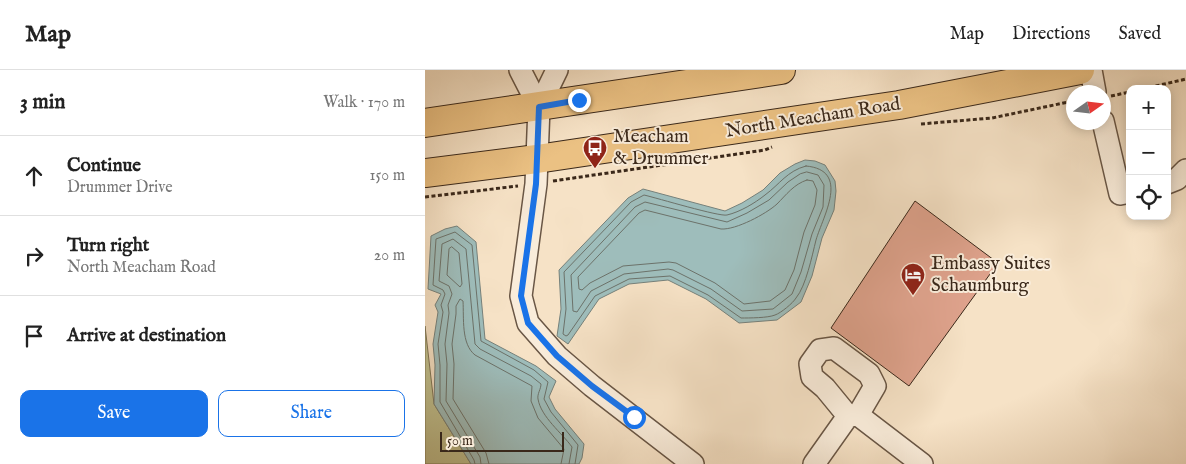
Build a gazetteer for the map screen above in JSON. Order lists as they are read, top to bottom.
{
  "streets": {
    "main road": ["North Meacham Road"]
  },
  "places": {
    "bus stop": ["Meacham & Drummer"],
    "hotel": ["Embassy Suites Schaumburg"]
  },
  "scale_bar": "50 m",
  "north": "right",
  "page": {
    "header": "Map",
    "nav": ["Map", "Directions", "Saved"],
    "heading": ["3 min", "Walk · 170 m"],
    "map_buttons": ["+", "−"],
    "list": [
      ["Continue", "Drummer Drive", "150 m"],
      ["Turn right", "North Meacham Road", "20 m"],
      "Arrive at destination"
    ],
    "buttons": ["Save", "Share"],
    "scale": "50 m"
  }
}
